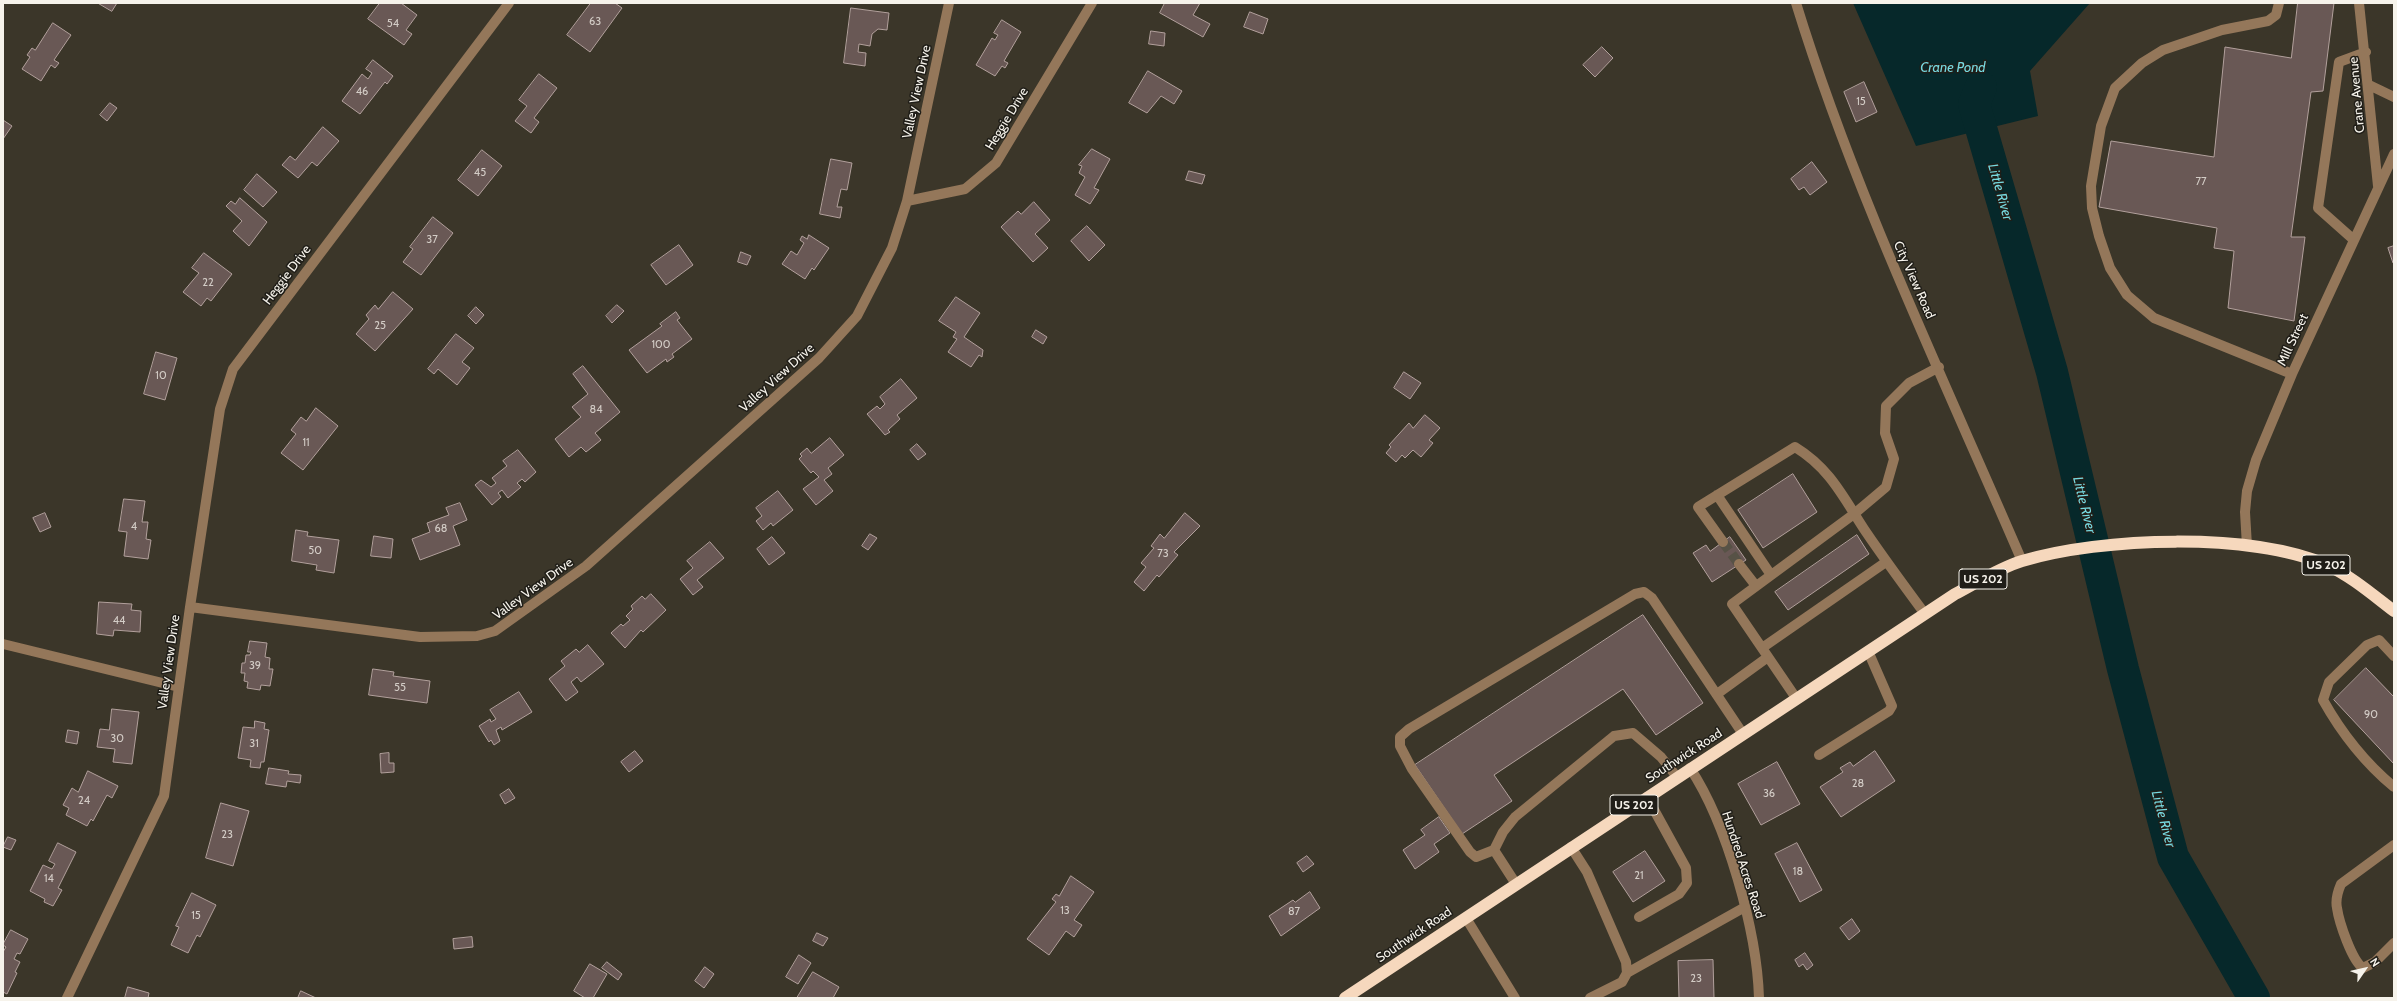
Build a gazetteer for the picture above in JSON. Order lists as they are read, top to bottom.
{
  "streets": {
    "highway": ["US 202", "Southwick Road"],
    "street": [
      "Valley View Drive",
      "Crane Avenue",
      "Heggie Drive",
      "City View Road",
      "Mill Street",
      "Hundred Acres Road"
    ]
  },
  "crossings": [
    ["Valley View Drive", "Heggie Drive"],
    ["Crane Avenue", "Mill Street"],
    ["City View Road", "Southwick Road"],
    ["Mill Street", "US 202"],
    ["Mill Street", "Southwick Road"],
    ["US 202", "Southwick Road"],
    ["Southwick Road", "Hundred Acres Road"]
  ],
  "water": ["Crane Pond", "Little River"],
  "house_numbers": [
    "63",
    "54",
    "46",
    "15",
    "45",
    "77",
    "37",
    "22",
    "25",
    "100",
    "10",
    "84",
    "11",
    "4",
    "68",
    "50",
    "73",
    "44",
    "39",
    "55",
    "90",
    "30",
    "31",
    "28",
    "36",
    "24",
    "23",
    "18",
    "21",
    "14",
    "13",
    "87",
    "15",
    "23"
  ],
  "north": "top right"
}
